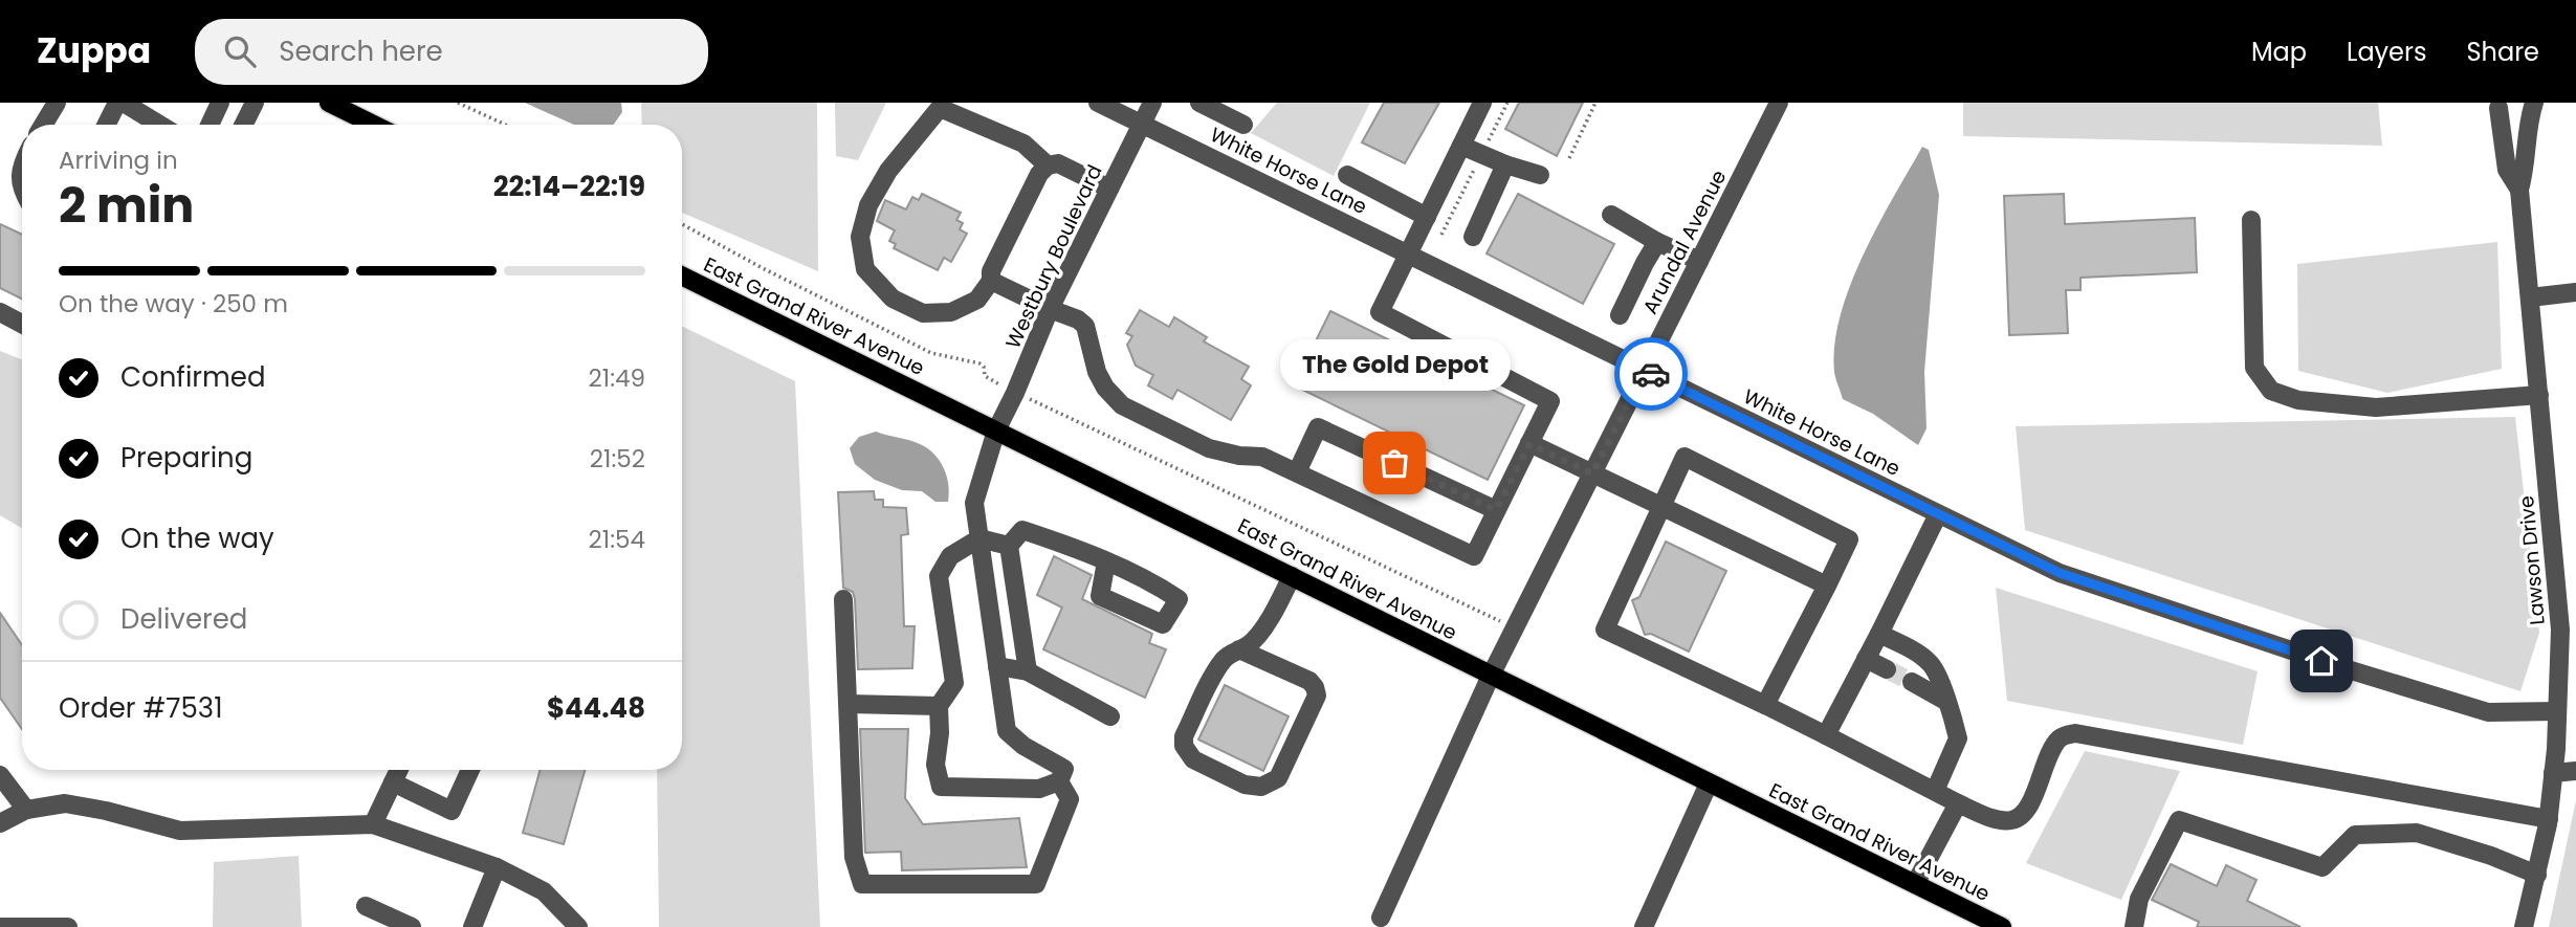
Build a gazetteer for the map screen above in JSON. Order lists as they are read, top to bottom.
{
  "streets": {
    "main road": ["East Grand River Avenue"],
    "street": [
      "White Horse Lane",
      "Arundal Avenue",
      "Westbury Boulevard",
      "Lawson Drive"
    ]
  },
  "crossings": [
    ["White Horse Lane", "Arundal Avenue"],
    ["White Horse Lane", "Westbury Boulevard"],
    ["White Horse Lane", "Lawson Drive"],
    ["Arundal Avenue", "East Grand River Avenue"],
    ["Westbury Boulevard", "East Grand River Avenue"]
  ],
  "places": ["The Gold Depot"],
  "page": {
    "header": "Zuppa",
    "search": "Search here",
    "nav": ["Map", "Layers", "Share"],
    "heading": ["2 min", "Arriving in", "22:14–22:19"],
    "panel": ["Order #7531", "$44.48"],
    "bar": "On the way · 250 m",
    "list": [
      ["Confirmed", "21:49"],
      ["Preparing", "21:52"],
      ["On the way", "21:54"],
      "Delivered"
    ],
    "bubble": "The Gold Depot"
  }
}
